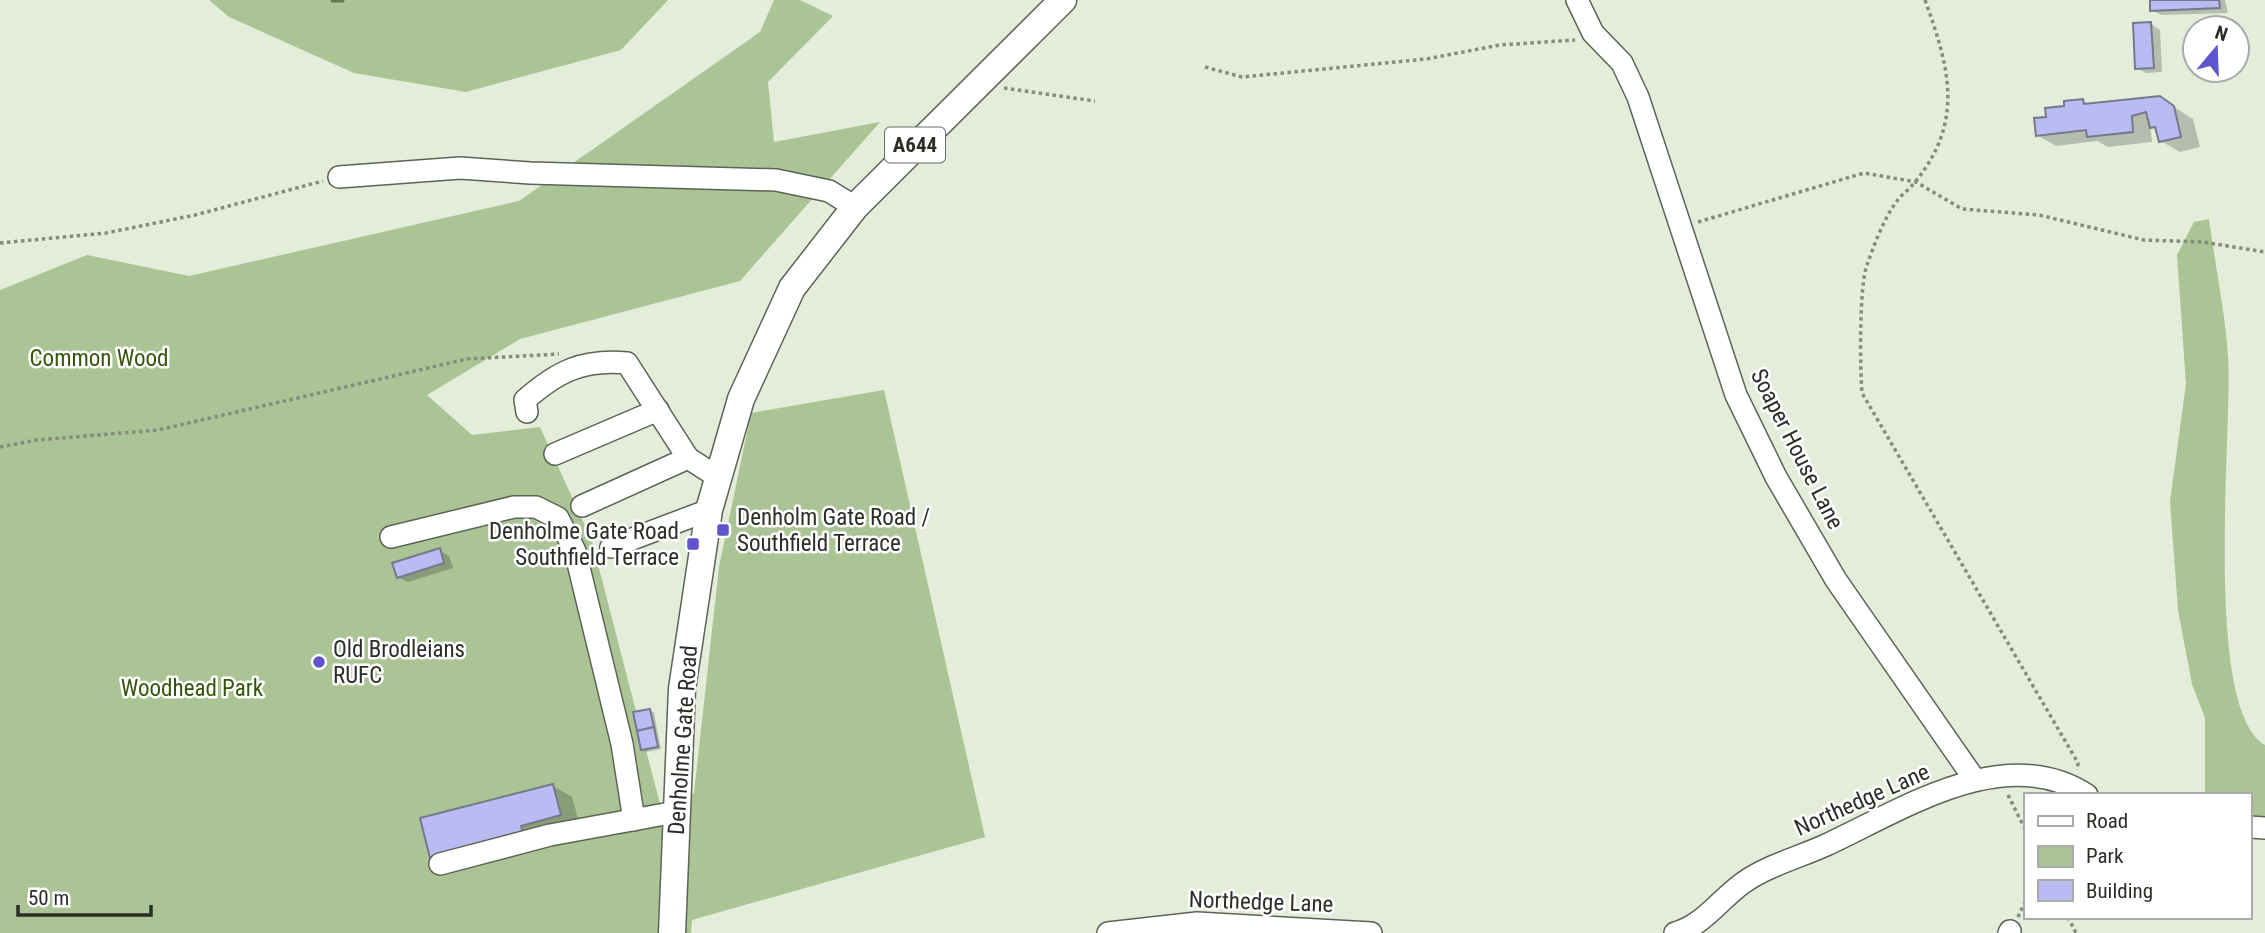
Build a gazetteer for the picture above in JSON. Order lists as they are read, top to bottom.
{
  "streets": {
    "main road": ["A644", "Denholme Gate Road"],
    "street": ["Soaper House Lane", "Northedge Lane"]
  },
  "crossings": [
    ["Soaper House Lane", "Northedge Lane"]
  ],
  "parks": ["Common Wood", "Woodhead Park"],
  "places": {
    "transit": ["Denholm Gate Road / Southfield Terrace", "Denholme Gate Road Southfield Terrace"],
    "other": ["Old Brodleians RUFC"]
  },
  "legend": ["Road", "Park", "Building"],
  "scale_bar": "50 m",
  "north": "top"
}
